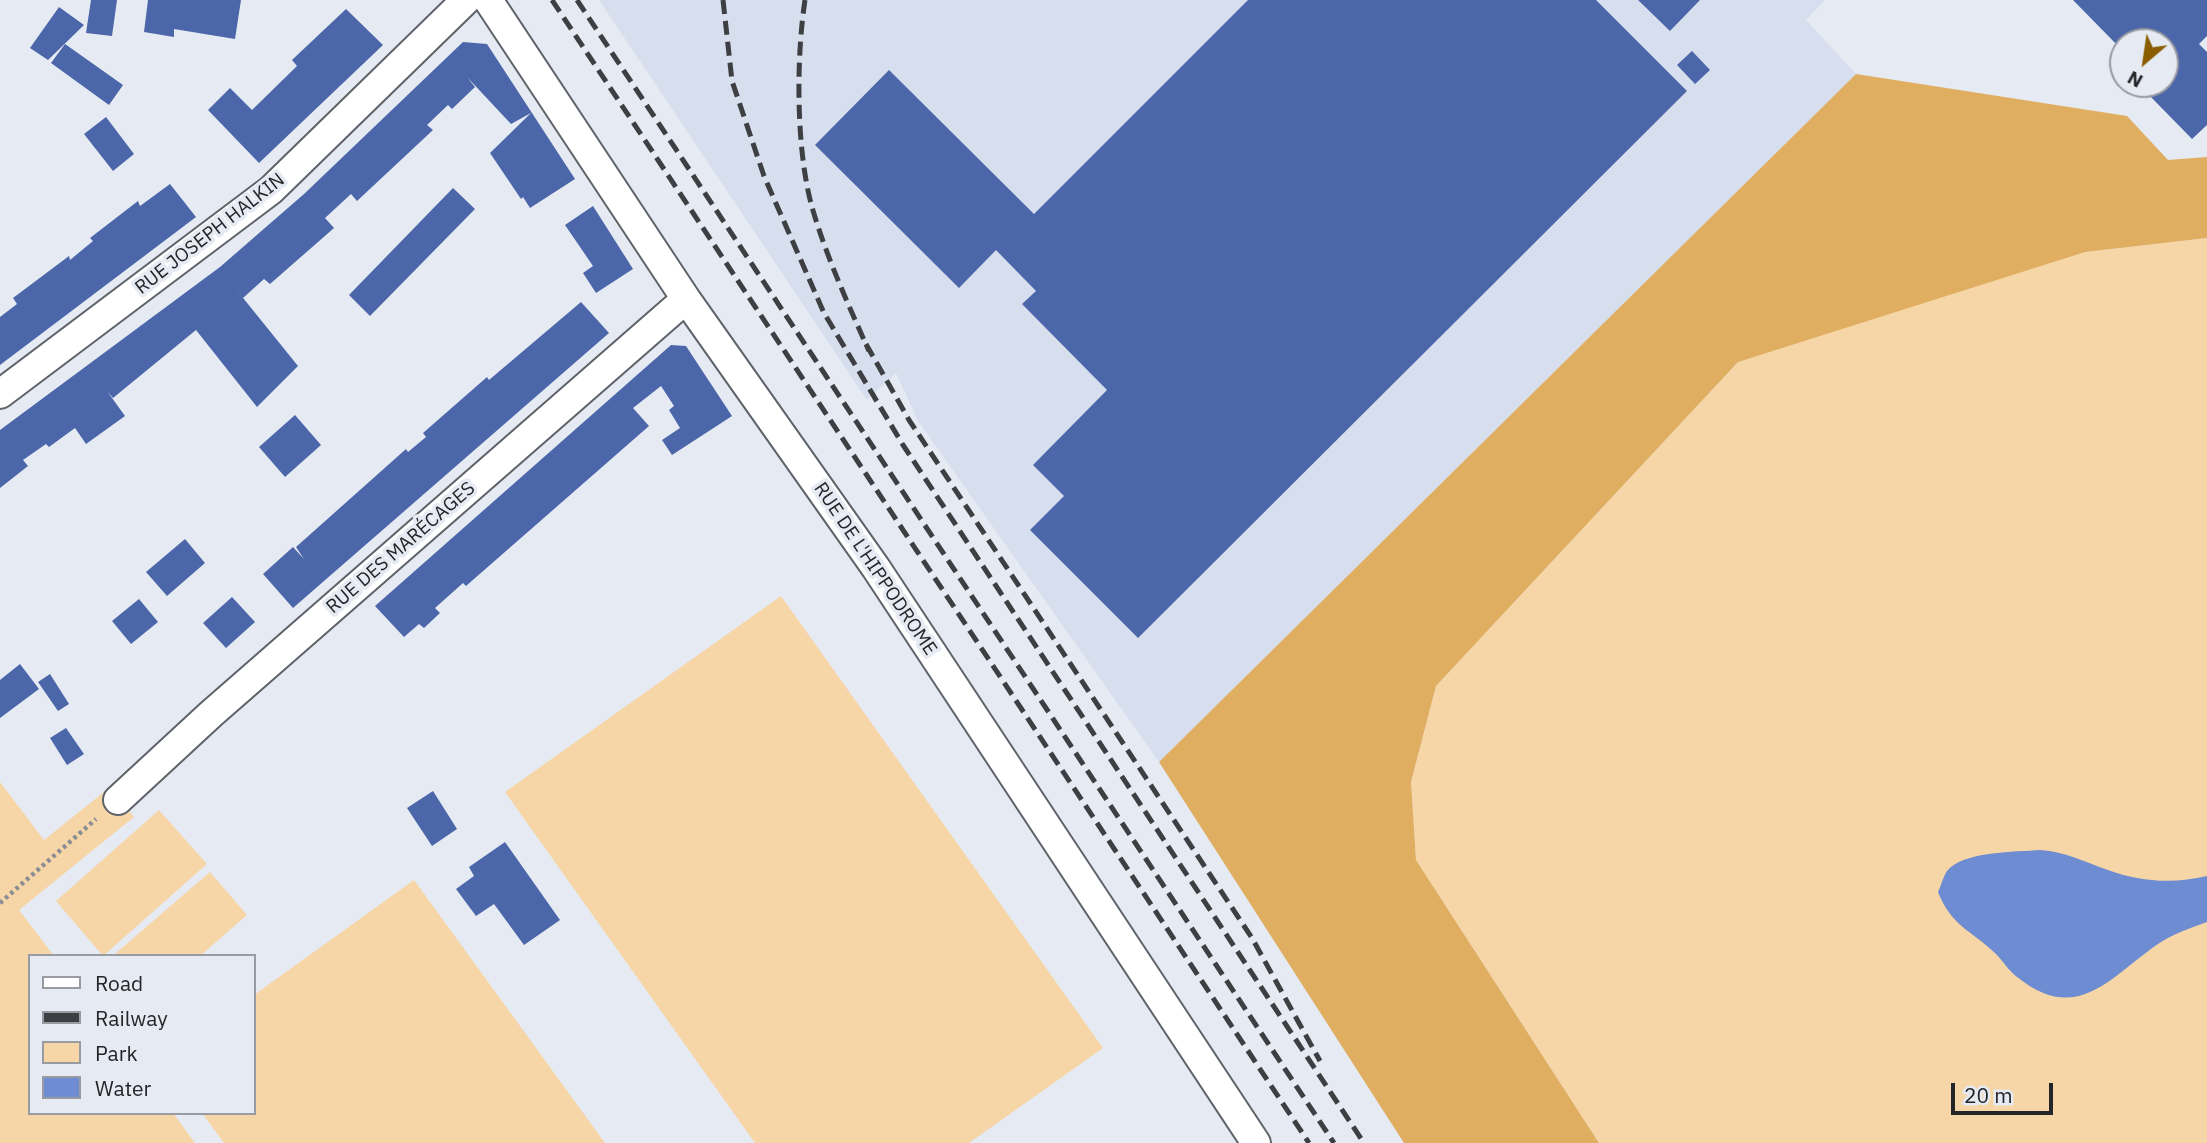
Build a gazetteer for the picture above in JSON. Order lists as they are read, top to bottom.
{
  "streets": {
    "street": ["RUE JOSEPH HALKIN", "RUE DES MARÉCAGES", "RUE DE L'HIPPODROME"]
  },
  "crossings": [
    ["RUE DES MARÉCAGES", "RUE DE L'HIPPODROME"]
  ],
  "legend": [
    "Road",
    "Railway",
    "Park",
    "Water"
  ],
  "scale_bar": "20 m",
  "north": "bottom left"
}
